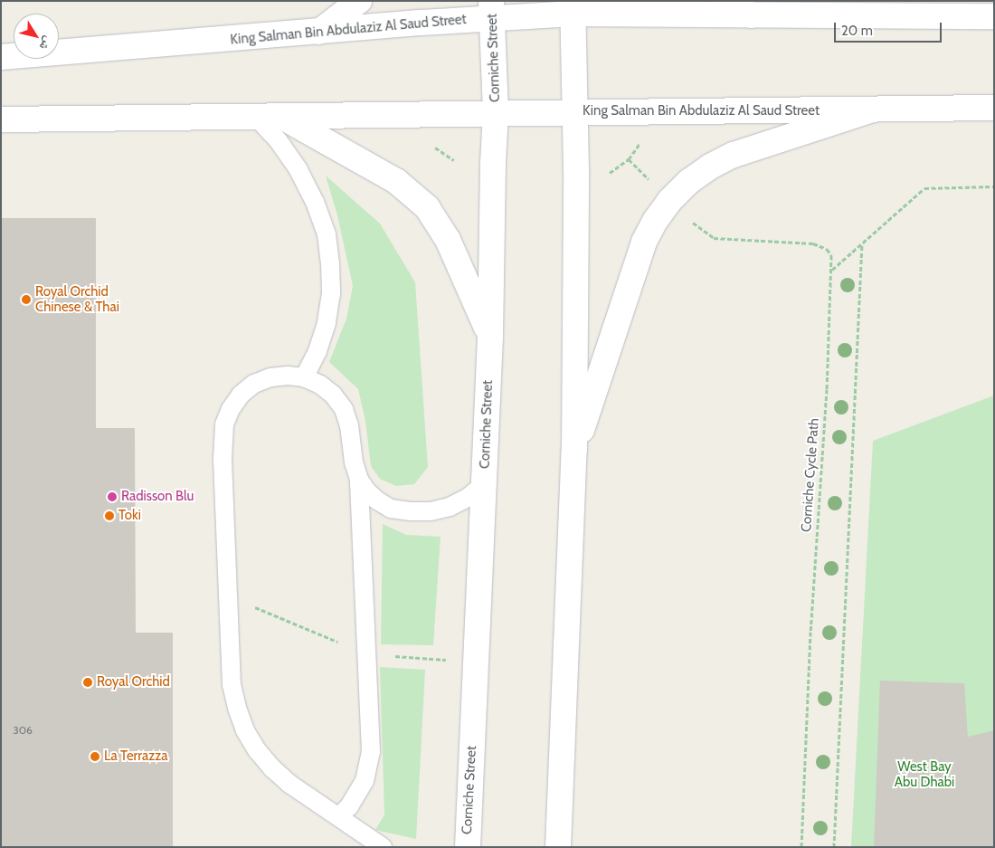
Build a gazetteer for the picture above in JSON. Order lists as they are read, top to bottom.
{
  "streets": {
    "main road": ["King Salman Bin Abdulaziz Al Saud Street", "Corniche Street"],
    "path": ["Corniche Cycle Path"]
  },
  "crossings": [
    ["King Salman Bin Abdulaziz Al Saud Street", "Corniche Street"]
  ],
  "parks": ["West Bay Abu Dhabi"],
  "places": [
    "Royal Orchid Chinese & Thai",
    "Radisson Blu",
    "Toki",
    "Royal Orchid",
    "La Terrazza"
  ],
  "house_numbers": ["306"],
  "scale_bar": "20 m",
  "north": "bottom right"
}
